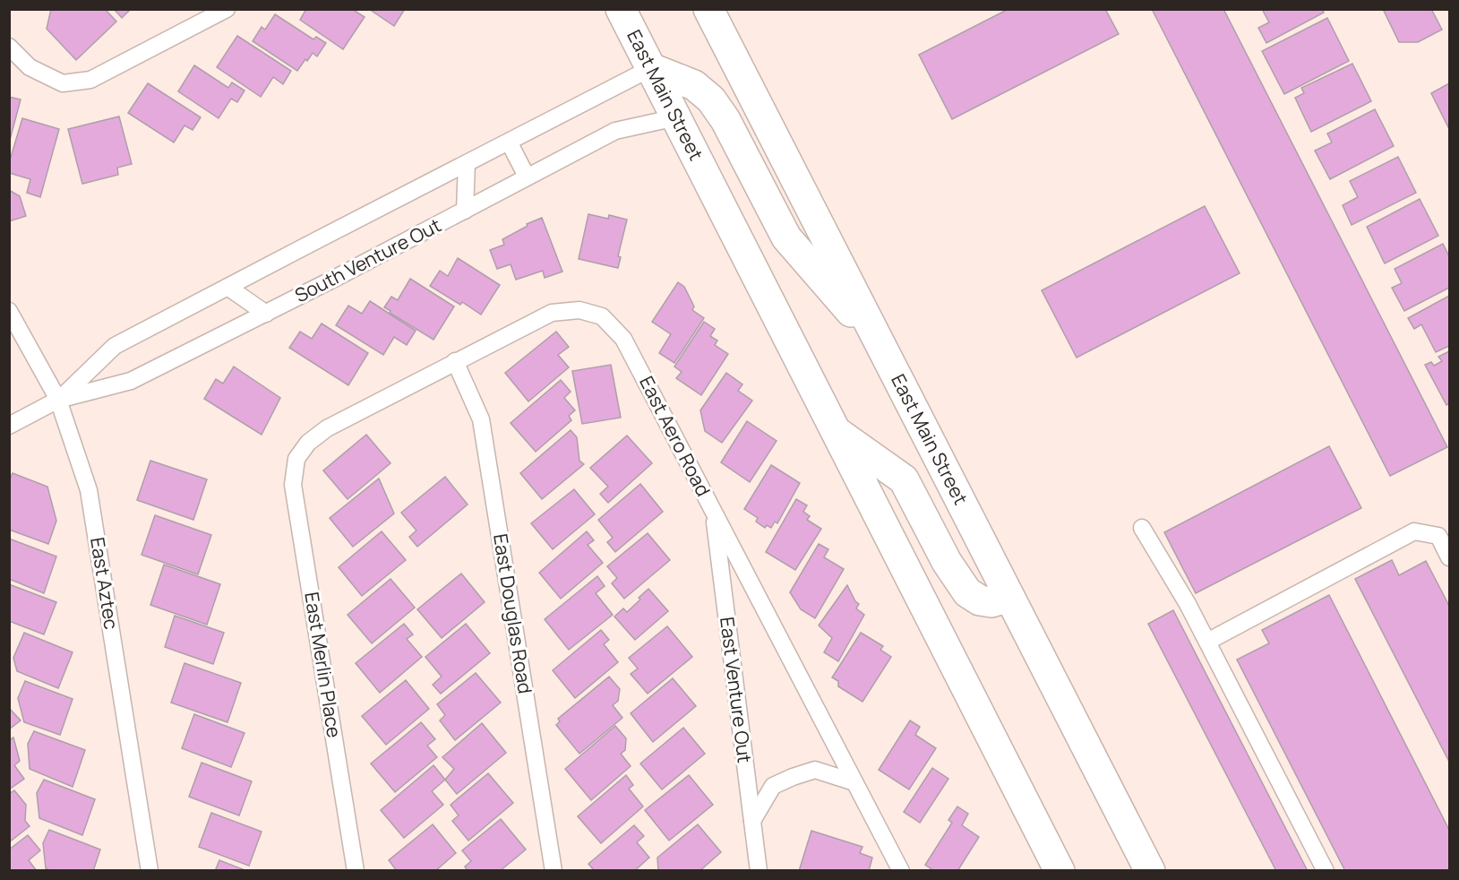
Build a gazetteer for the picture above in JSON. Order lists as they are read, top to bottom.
{
  "streets": {
    "main road": ["East Main Street"],
    "lane": [
      "South Venture Out",
      "East Aero Road",
      "East Aztec",
      "East Douglas Road",
      "East Merlin Place",
      "East Venture Out"
    ]
  },
  "crossings": [
    ["East Main Street", "South Venture Out"],
    ["South Venture Out", "East Aztec"],
    ["East Aero Road", "East Douglas Road"],
    ["East Aero Road", "East Merlin Place"],
    ["East Aero Road", "East Venture Out"]
  ]
}
